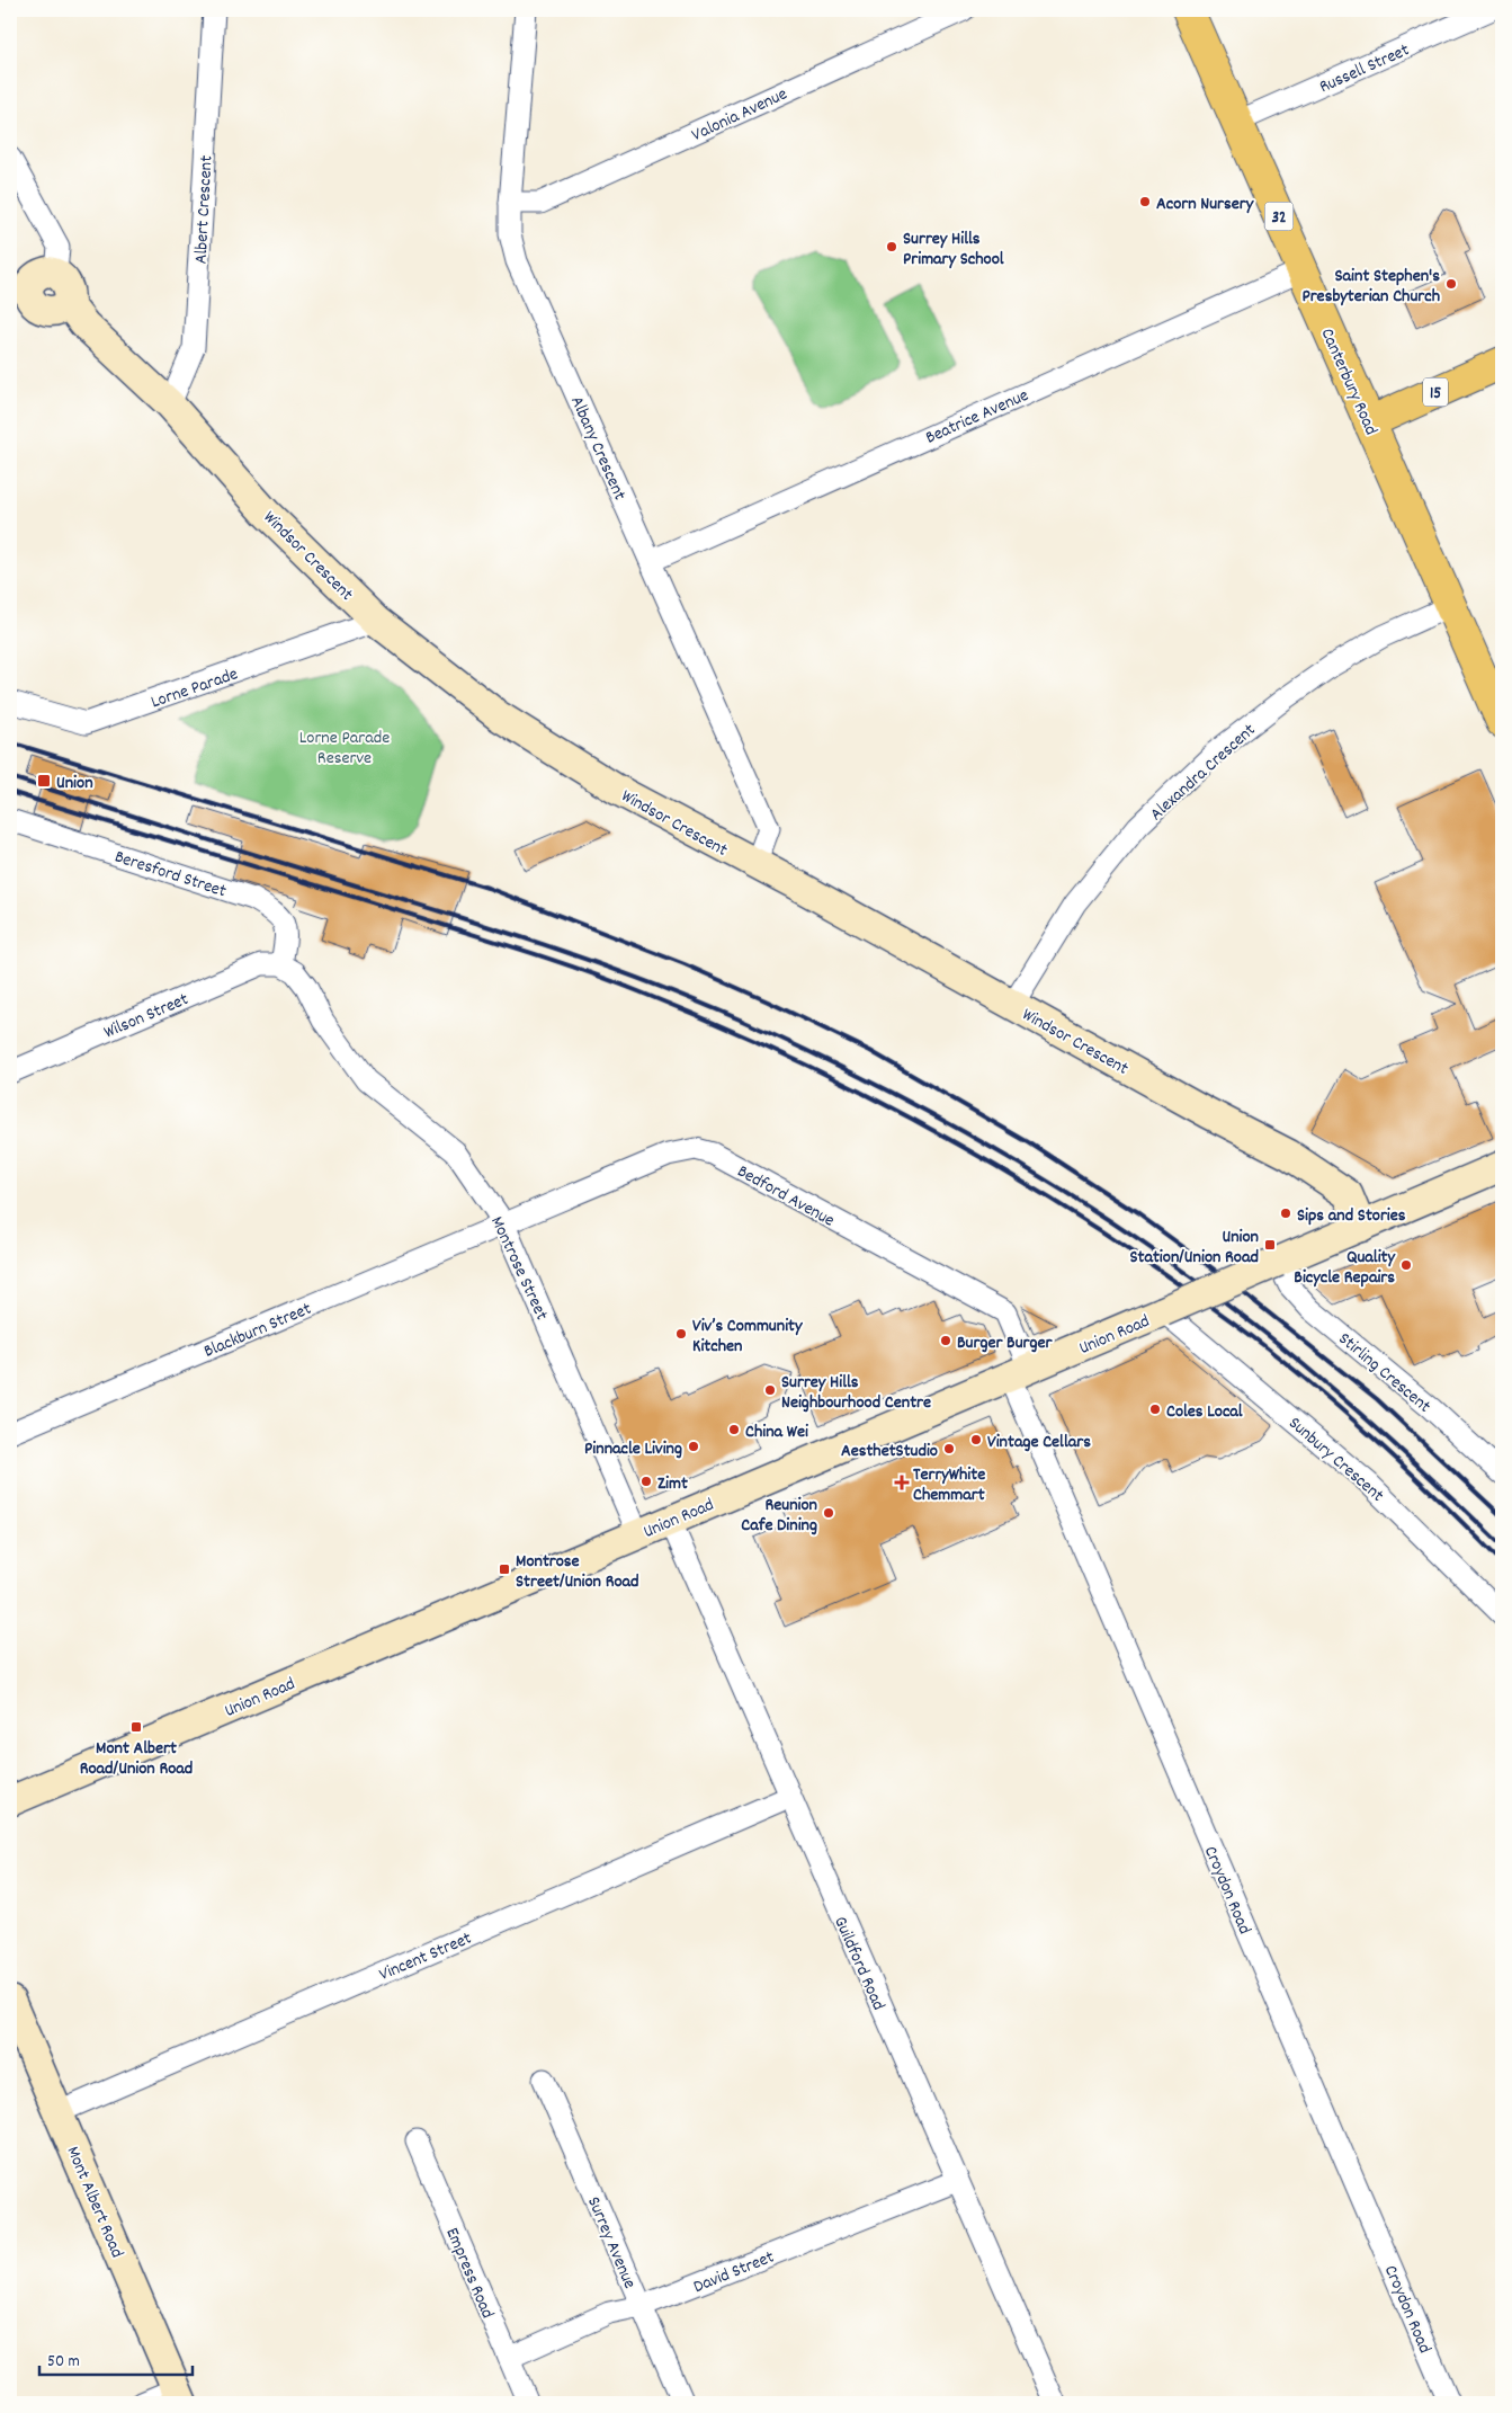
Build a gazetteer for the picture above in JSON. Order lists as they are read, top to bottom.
{
  "streets": {
    "main road": [
      "32",
      "Canterbury Road",
      "15",
      "Windsor Crescent",
      "Union Road",
      "Mont Albert Road"
    ],
    "street": [
      "Russell Street",
      "Valonia Avenue",
      "Albert Crescent",
      "Beatrice Avenue",
      "Albany Crescent",
      "Lorne Parade",
      "Alexandra Crescent",
      "Beresford Street",
      "Wilson Street",
      "Bedford Avenue",
      "Montrose Street",
      "Blackburn Street",
      "Stirling Crescent",
      "Sunbury Crescent",
      "Croydon Road",
      "Vincent Street",
      "Guildford Road",
      "Surrey Avenue",
      "David Street",
      "Empress Road"
    ]
  },
  "crossings": [
    ["Russell Street", "Canterbury Road"],
    ["Valonia Avenue", "Albany Crescent"],
    ["Albert Crescent", "Windsor Crescent"],
    ["Canterbury Road", "15"],
    ["Canterbury Road", "Beatrice Avenue"],
    ["Canterbury Road", "Alexandra Crescent"],
    ["Beatrice Avenue", "Albany Crescent"],
    ["Albany Crescent", "Windsor Crescent"],
    ["Windsor Crescent", "Lorne Parade"],
    ["Windsor Crescent", "Alexandra Crescent"],
    ["Windsor Crescent", "Union Road"],
    ["Beresford Street", "Wilson Street"],
    ["Beresford Street", "Montrose Street"],
    ["Wilson Street", "Montrose Street"],
    ["Bedford Avenue", "Montrose Street"],
    ["Bedford Avenue", "Blackburn Street"],
    ["Bedford Avenue", "Union Road"],
    ["Bedford Avenue", "Croydon Road"],
    ["Montrose Street", "Blackburn Street"],
    ["Montrose Street", "Union Road"],
    ["Union Road", "Stirling Crescent"],
    ["Union Road", "Sunbury Crescent"],
    ["Union Road", "Croydon Road"],
    ["Union Road", "Guildford Road"],
    ["Vincent Street", "Guildford Road"],
    ["Vincent Street", "Mont Albert Road"],
    ["Guildford Road", "David Street"],
    ["Surrey Avenue", "David Street"],
    ["David Street", "Empress Road"]
  ],
  "parks": ["Lorne Parade Reserve"],
  "places": {
    "other": [
      "Acorn Nursery",
      "Surrey Hills Primary School",
      "Saint Stephen's Presbyterian Church",
      "Sips and Stories",
      "Quality Bicycle Repairs",
      "Viv’s Community Kitchen",
      "Burger Burger",
      "Surrey Hills Neighbourhood Centre",
      "Coles Local",
      "China Wei",
      "Vintage Cellars",
      "Pinnacle Living",
      "AesthetStudio",
      "Zimt",
      "Reunion Cafe Dining"
    ],
    "transit": [
      "Union",
      "Union Station/Union Road",
      "Montrose Street/Union Road",
      "Mont Albert Road/Union Road"
    ],
    "health": ["TerryWhite Chemmart"]
  },
  "scale_bar": "50 m"
}
